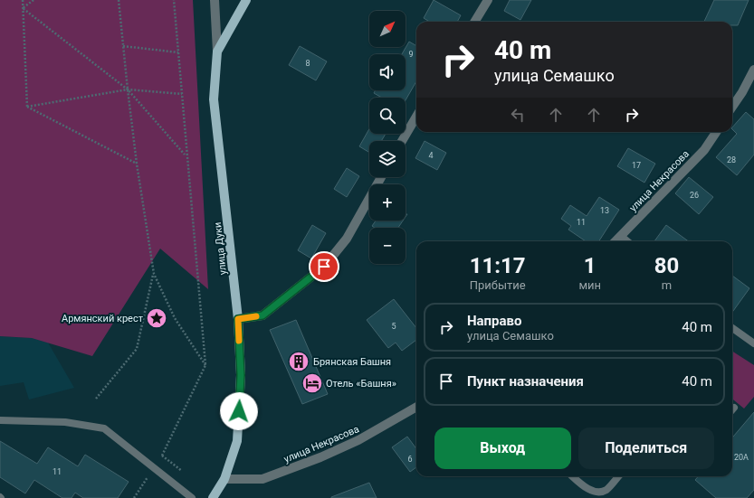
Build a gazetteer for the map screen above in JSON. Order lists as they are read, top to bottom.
{
  "streets": {
    "main road": ["улица Дуки"],
    "street": ["улица Некрасова"]
  },
  "crossings": [
    ["улица Некрасова", "улица Дуки"]
  ],
  "places": {
    "place": ["Армянский крест"],
    "building": ["Брянская Башня"],
    "hotel": ["Отель «Башня»"]
  },
  "house_numbers": [
    "9",
    "8",
    "4",
    "28",
    "17",
    "26",
    "13",
    "11",
    "5",
    "20А",
    "6",
    "11"
  ],
  "north": "top right",
  "page": {
    "map_buttons": ["+", "−"],
    "turn": ["40 m", "улица Семашко"],
    "eta": [
      "11:17",
      "Прибытие",
      "1",
      "мин",
      "80",
      "m"
    ],
    "list": [
      {
        "name": "Направо",
        "note": "улица Семашко",
        "value": "40 m"
      },
      {
        "name": "Пункт назначения",
        "value": "40 m"
      }
    ],
    "buttons": ["Выход", "Поделиться"]
  }
}
